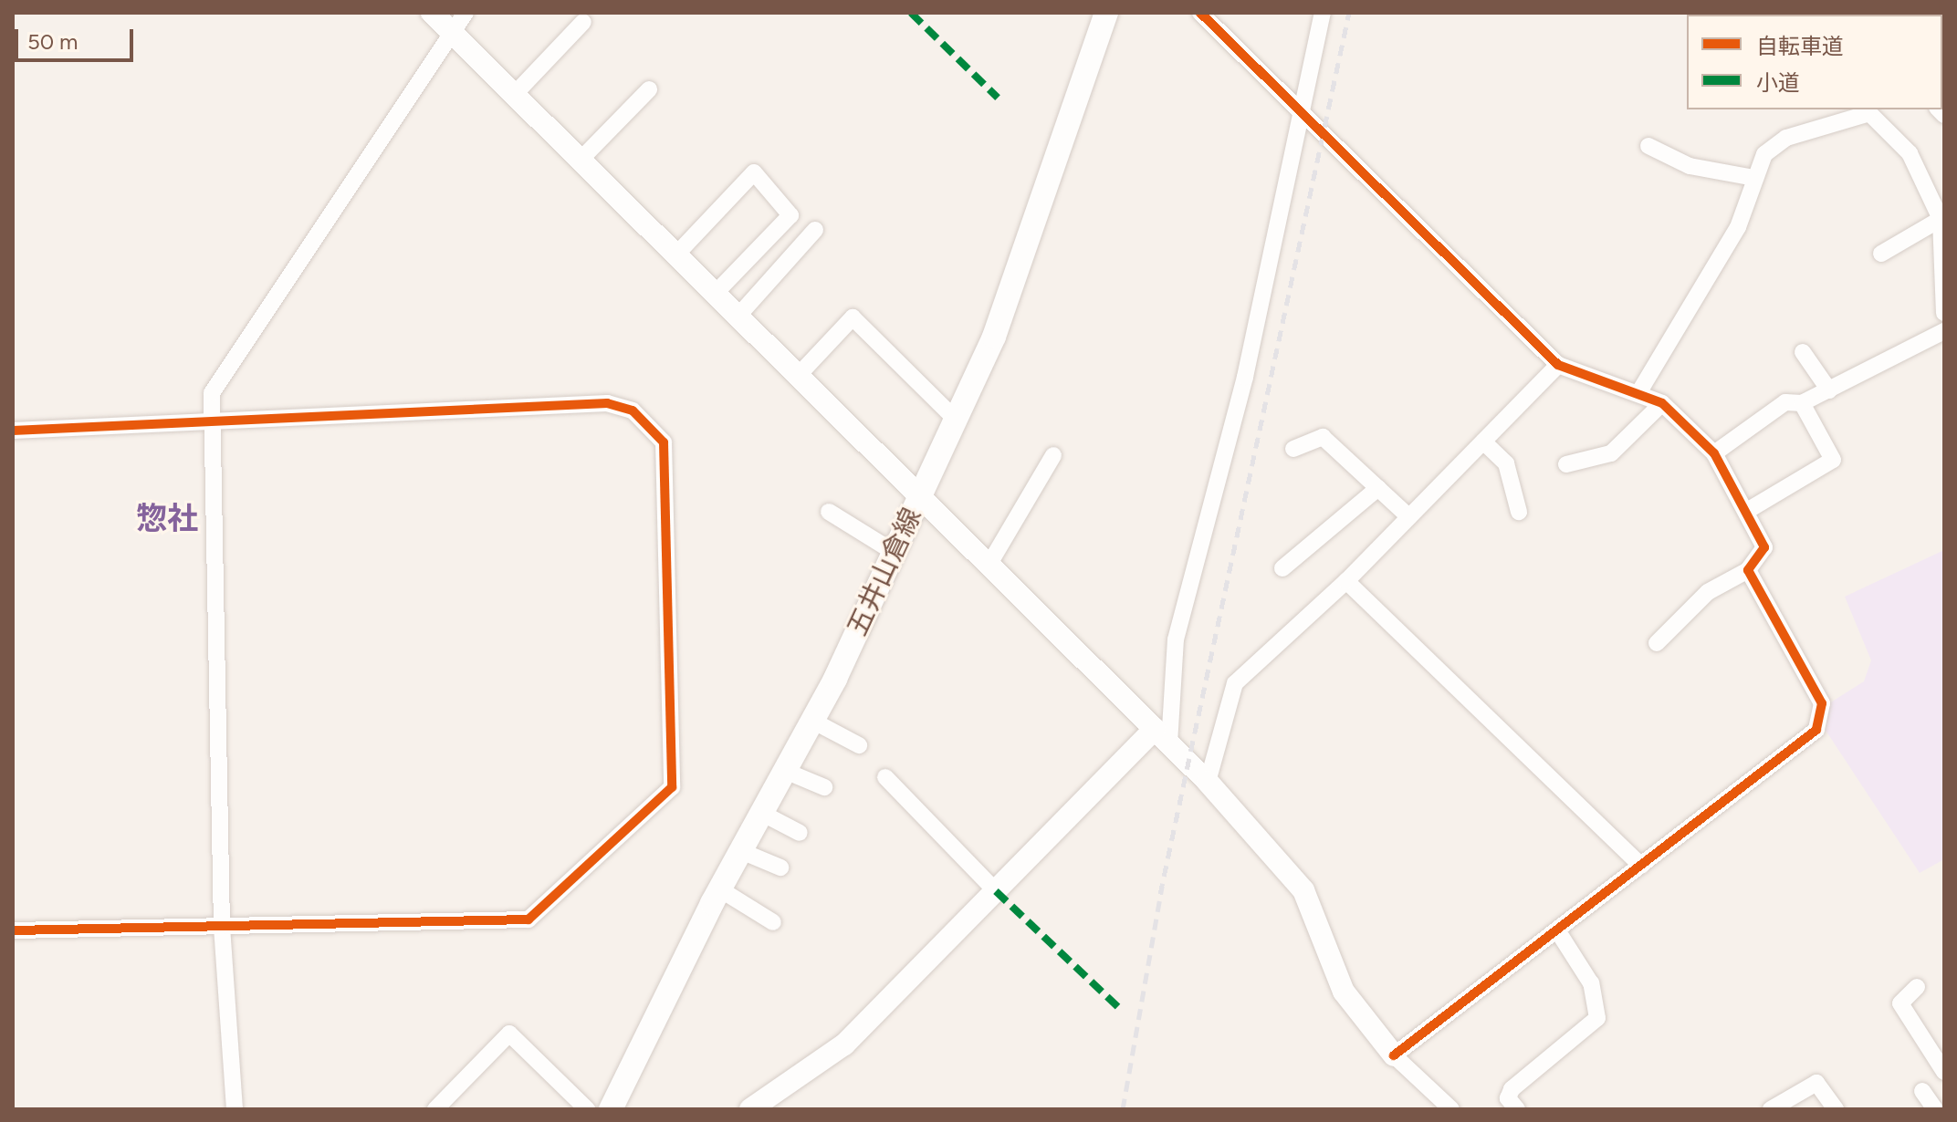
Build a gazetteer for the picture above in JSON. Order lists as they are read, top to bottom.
{
  "streets": {
    "main road": ["五井山倉線"]
  },
  "districts": ["惣社"],
  "legend": ["自転車道", "小道"],
  "scale_bar": "50 m"
}
